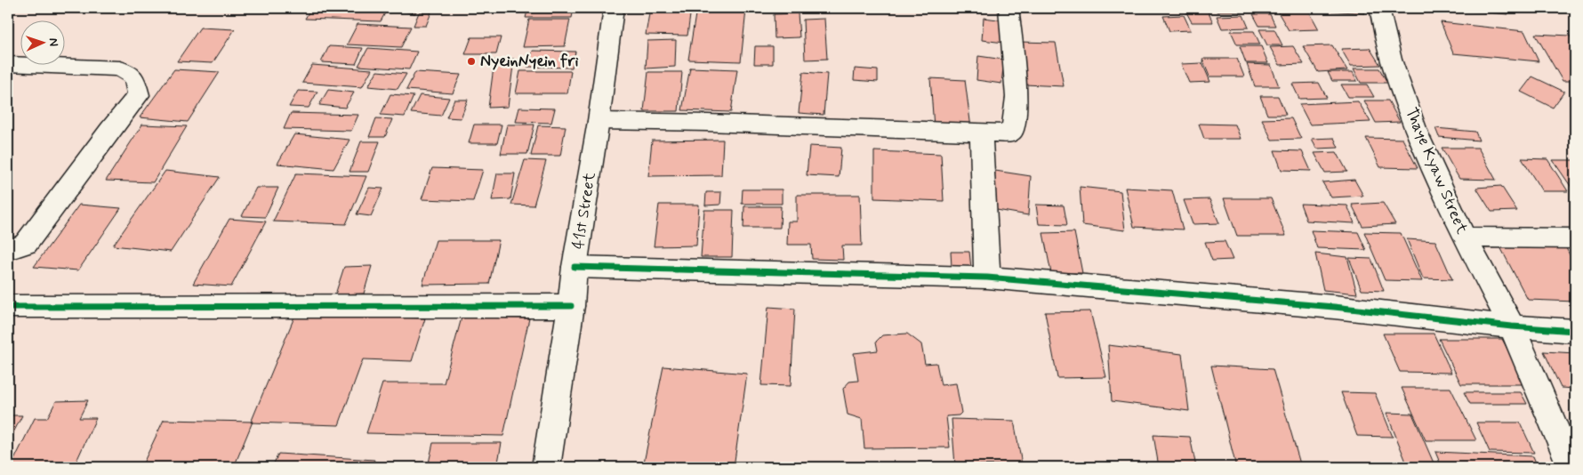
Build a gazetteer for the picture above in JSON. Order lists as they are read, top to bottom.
{
  "streets": {
    "street": ["Thaye Kyaw Street", "41st Street"]
  },
  "places": ["NyeinNyein fri"],
  "north": "right"
}
